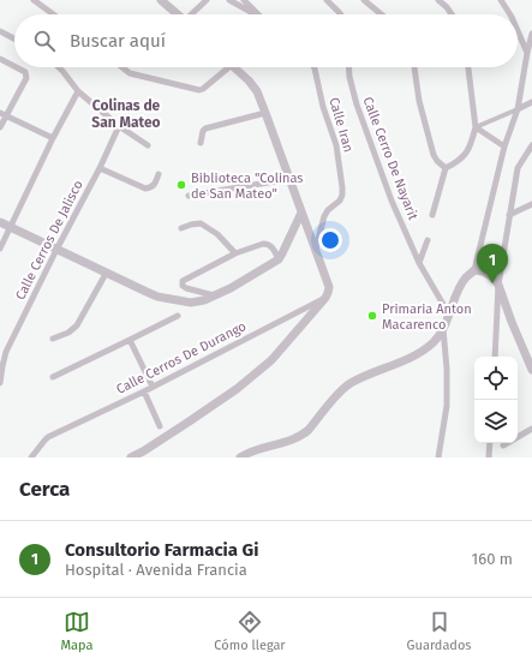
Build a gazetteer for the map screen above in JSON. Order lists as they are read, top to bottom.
{
  "streets": {
    "street": [
      "Calle Iran",
      "Calle Cerro De Nayarit",
      "Calle Cerros De Jalisco",
      "Calle Cerros De Durango"
    ]
  },
  "districts": ["Colinas de San Mateo"],
  "places": ["Biblioteca \"Colinas de San Mateo\"", "Primaria Anton Macarenco"],
  "page": {
    "search": "Buscar aquí",
    "pins": "1",
    "heading": "Cerca",
    "list": [
      {
        "mark": "1",
        "name": "Consultorio Farmacia Gi",
        "note": "Hospital · Avenida Francia",
        "value": "160 m"
      }
    ],
    "nav": ["Mapa", "Cómo llegar", "Guardados"]
  }
}
